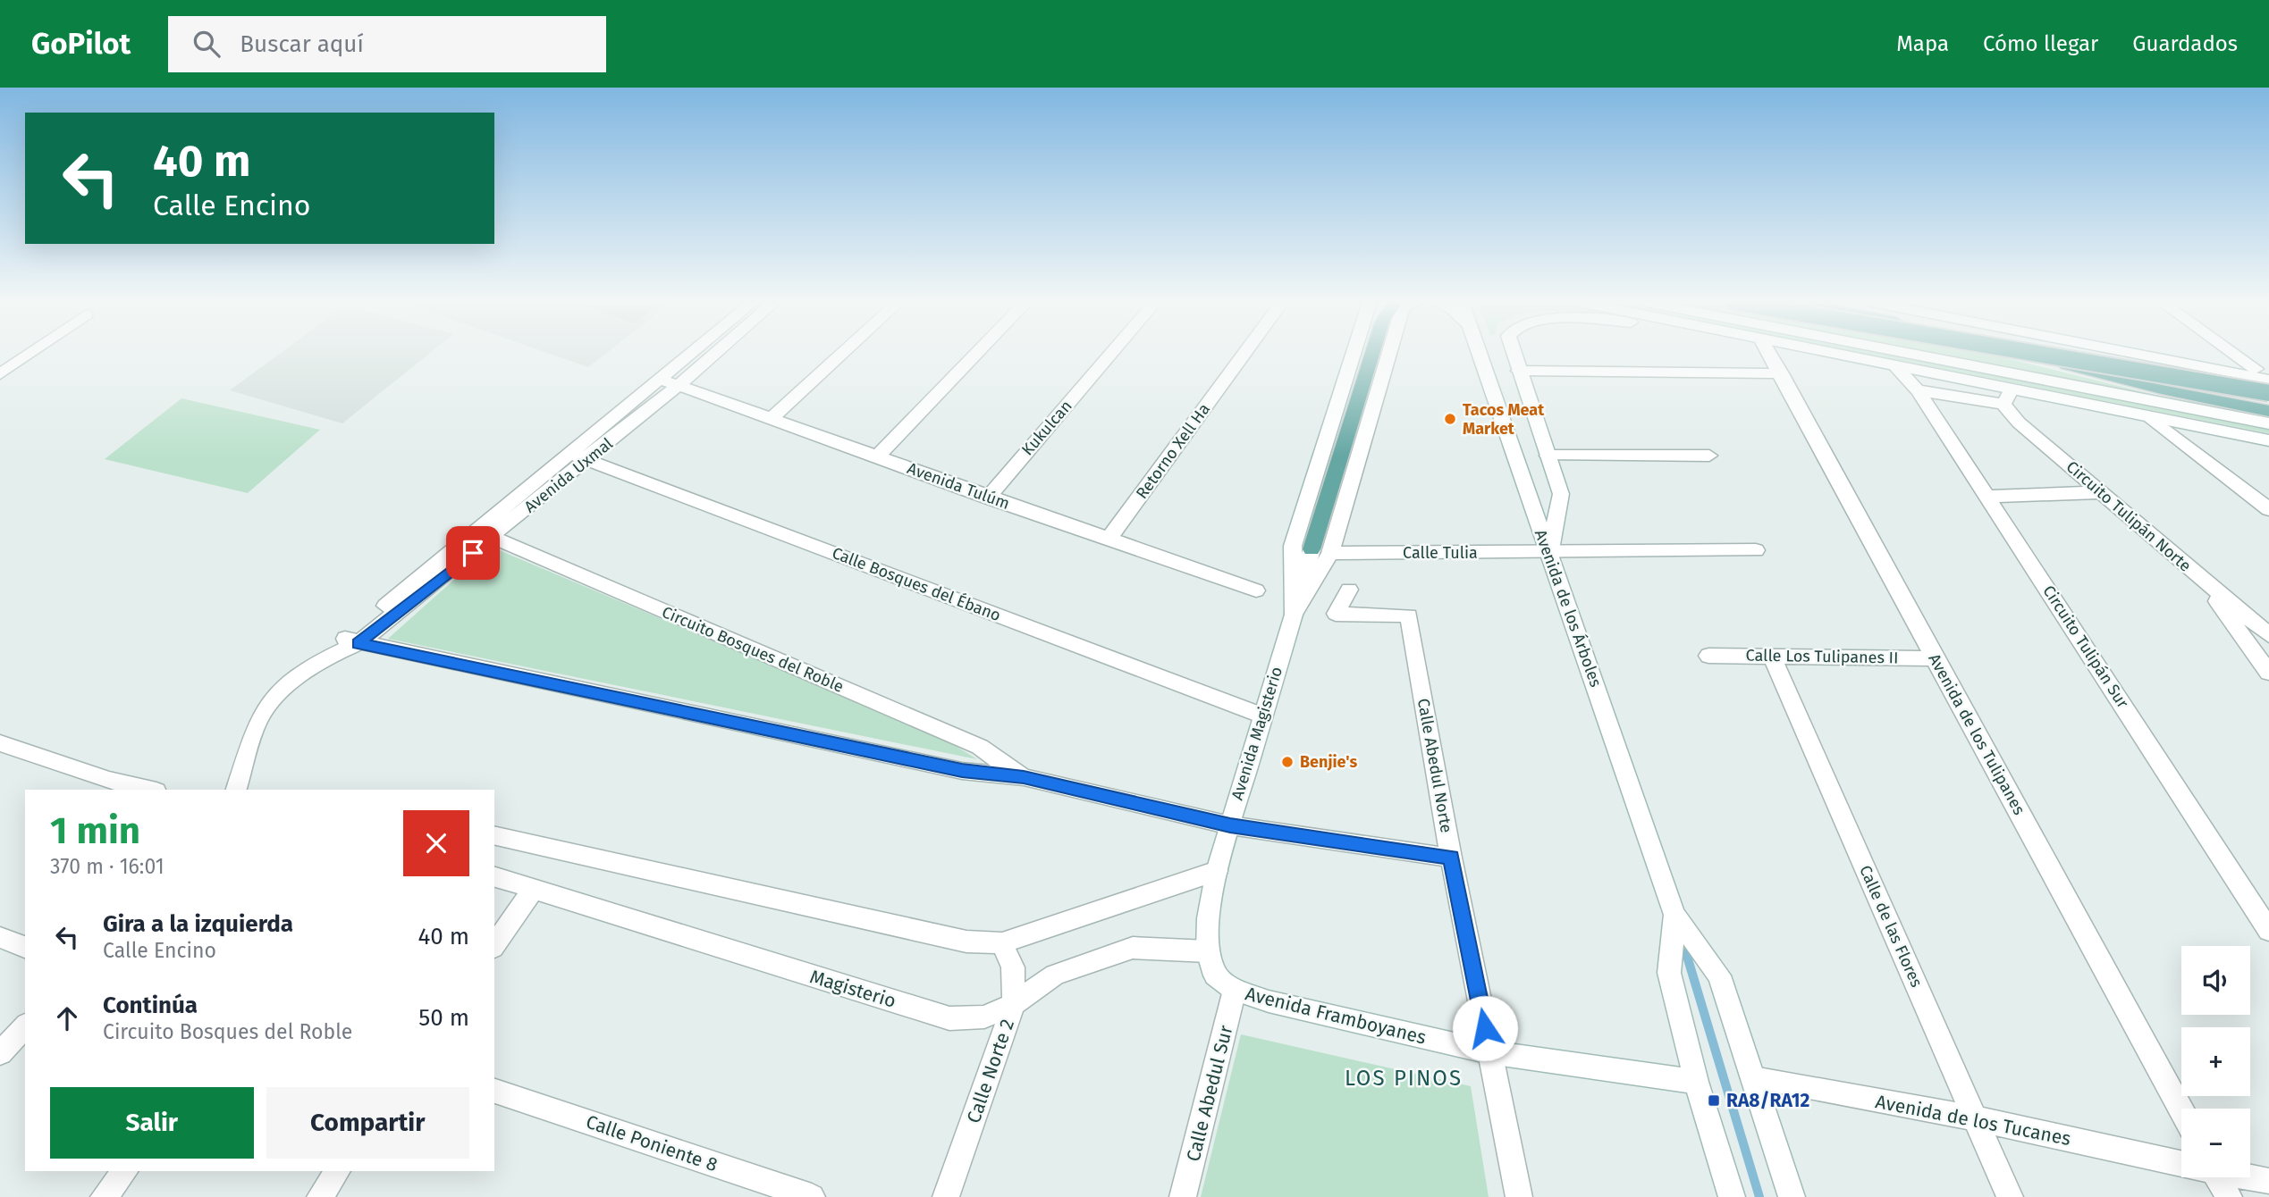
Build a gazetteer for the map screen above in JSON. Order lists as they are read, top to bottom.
{
  "streets": {
    "street": [
      "Kukulcan",
      "Retorno Xell Ha",
      "Avenida Uxmal",
      "Avenida Tulúm",
      "Circuito Tulipán Norte",
      "Calle Tulia",
      "Calle Bosques del Ébano",
      "Avenida de los Árboles",
      "Circuito Tulipán Sur",
      "Circuito Bosques del Roble",
      "Calle Los Tulipanes II",
      "Avenida Magisterio",
      "Avenida de los Tulipanes",
      "Calle Abedul Norte",
      "Calle de las Flores",
      "Magisterio",
      "Avenida Framboyanes",
      "Calle Norte 2",
      "Calle Abedul Sur",
      "Avenida de los Tucanes",
      "Calle Poniente 8"
    ]
  },
  "crossings": [
    ["Kukulcan", "Avenida Tulúm"],
    ["Retorno Xell Ha", "Avenida Tulúm"],
    ["Avenida Uxmal", "Avenida Tulúm"],
    ["Avenida Uxmal", "Calle Bosques del Ébano"],
    ["Avenida Uxmal", "Circuito Bosques del Roble"],
    ["Calle Tulia", "Avenida de los Árboles"],
    ["Calle Tulia", "Avenida Magisterio"],
    ["Calle Bosques del Ébano", "Avenida Magisterio"],
    ["Avenida de los Árboles", "Avenida Framboyanes"],
    ["Avenida de los Árboles", "Avenida de los Tucanes"],
    ["Circuito Bosques del Roble", "Avenida Magisterio"],
    ["Circuito Bosques del Roble", "Calle Abedul Norte"],
    ["Calle Los Tulipanes II", "Avenida de los Tulipanes"],
    ["Calle Los Tulipanes II", "Calle de las Flores"],
    ["Avenida Magisterio", "Magisterio"],
    ["Avenida Magisterio", "Avenida Framboyanes"],
    ["Avenida Magisterio", "Calle Abedul Sur"],
    ["Calle Abedul Norte", "Avenida Framboyanes"],
    ["Calle de las Flores", "Avenida de los Tucanes"],
    ["Magisterio", "Calle Norte 2"],
    ["Avenida Framboyanes", "Calle Abedul Sur"]
  ],
  "districts": ["LOS PINOS"],
  "places": {
    "other": ["Tacos Meat Market", "Benjie's"],
    "transit": ["RA8/RA12"]
  },
  "page": {
    "header": "GoPilot",
    "search": "Buscar aquí",
    "nav": ["Mapa", "Cómo llegar", "Guardados"],
    "turn": ["40 m", "Calle Encino"],
    "heading": ["1 min", "370 m · 16:01"],
    "list": [
      {
        "name": "Gira a la izquierda",
        "note": "Calle Encino",
        "value": "40 m"
      },
      {
        "name": "Continúa",
        "note": "Circuito Bosques del Roble",
        "value": "50 m"
      }
    ],
    "map_buttons": ["+", "−"],
    "buttons": ["Salir", "Compartir"]
  }
}
